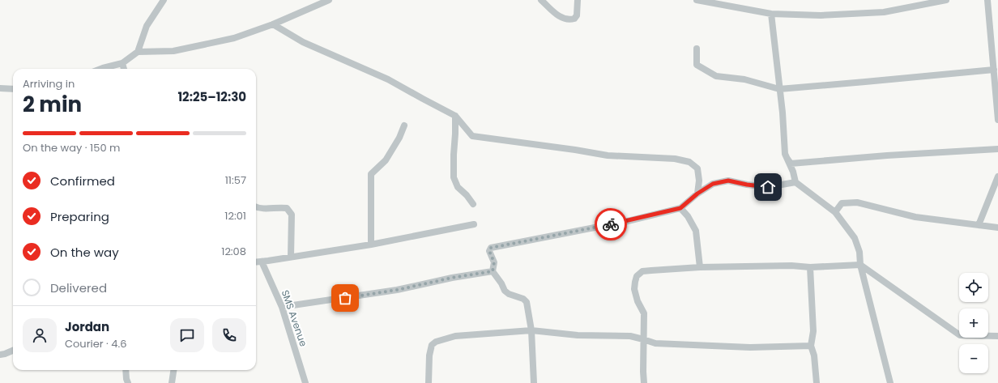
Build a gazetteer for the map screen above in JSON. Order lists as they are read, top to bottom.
{
  "streets": {
    "street": ["SMS Avenue"]
  },
  "page": {
    "heading": ["2 min", "Arriving in", "12:25–12:30"],
    "panel": ["Jordan", "Courier · 4.6"],
    "bar": "On the way · 150 m",
    "list": [
      ["Confirmed", "11:57"],
      ["Preparing", "12:01"],
      ["On the way", "12:08"],
      "Delivered"
    ],
    "map_buttons": ["+", "−"]
  }
}
